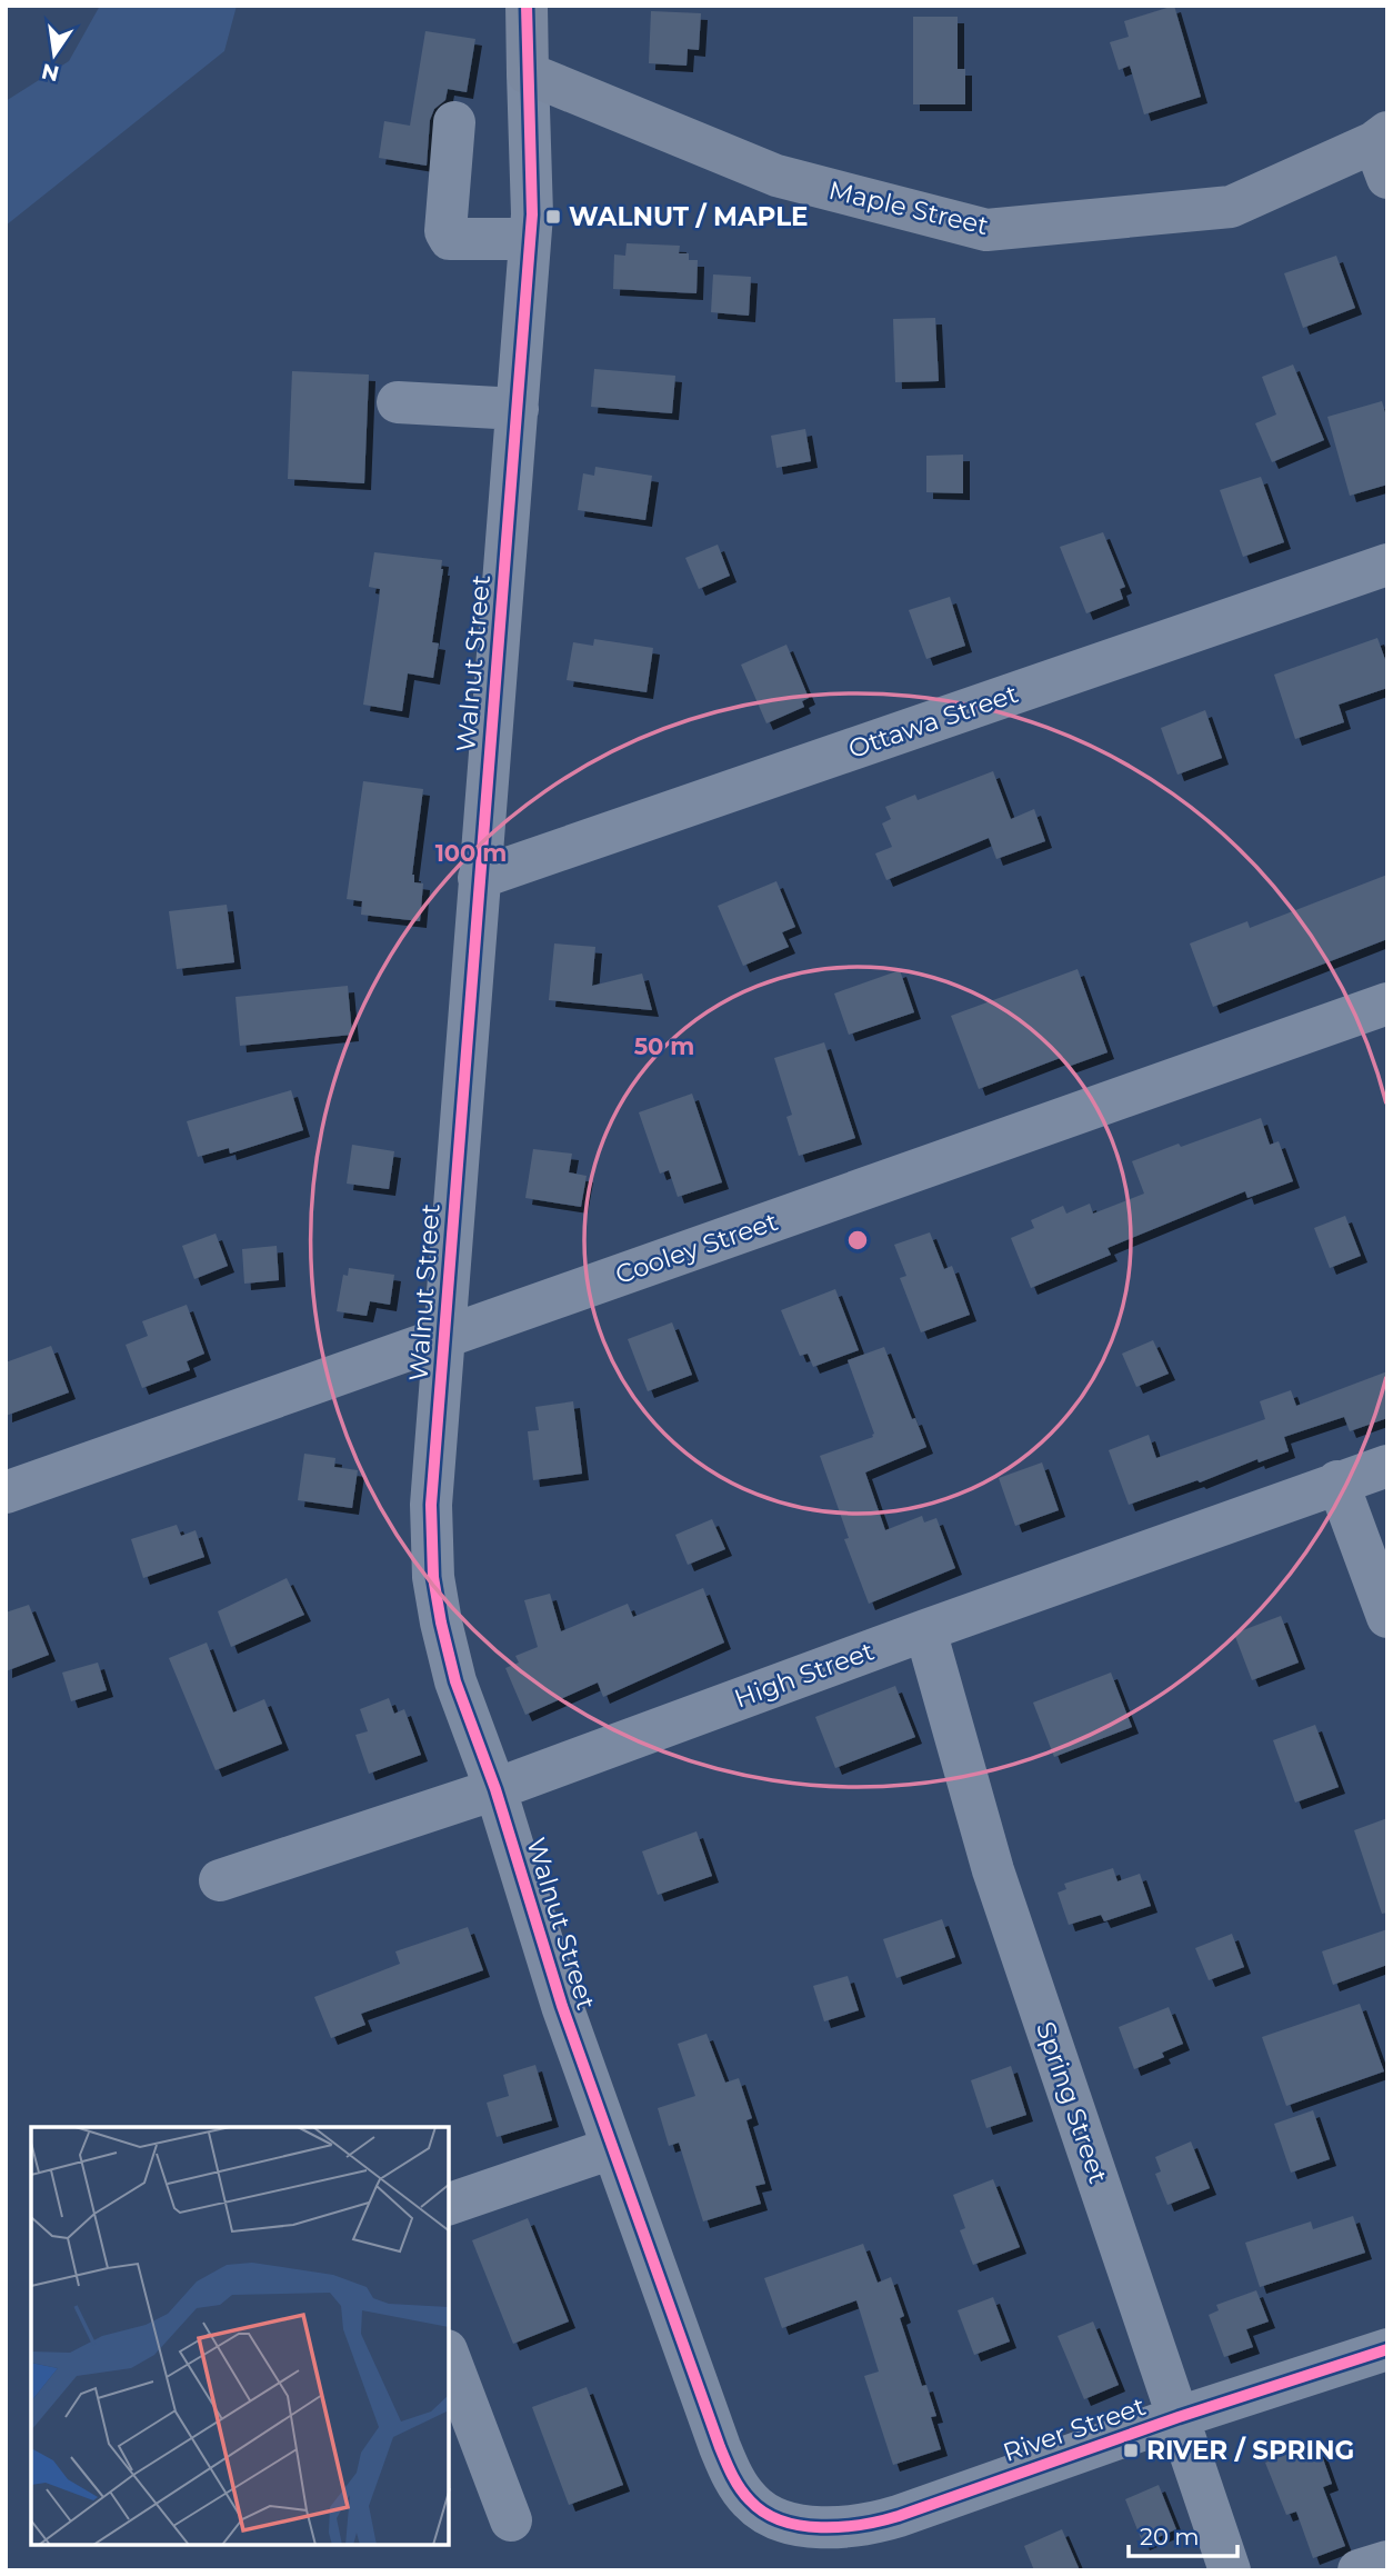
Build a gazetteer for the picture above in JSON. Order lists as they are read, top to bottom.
{
  "streets": {
    "main road": ["Maple Street", "Walnut Street"],
    "street": [
      "Ottawa Street",
      "Cooley Street",
      "High Street",
      "Spring Street",
      "River Street"
    ]
  },
  "crossings": [
    ["Maple Street", "Walnut Street"],
    ["Walnut Street", "Ottawa Street"],
    ["Walnut Street", "Cooley Street"],
    ["Walnut Street", "High Street"],
    ["Walnut Street", "River Street"],
    ["High Street", "Spring Street"],
    ["Spring Street", "River Street"]
  ],
  "places": {
    "transit": ["WALNUT / MAPLE", "RIVER / SPRING"]
  },
  "scale_bar": "20 m",
  "north": "bottom",
  "rings": ["100 m", "50 m"]
}
